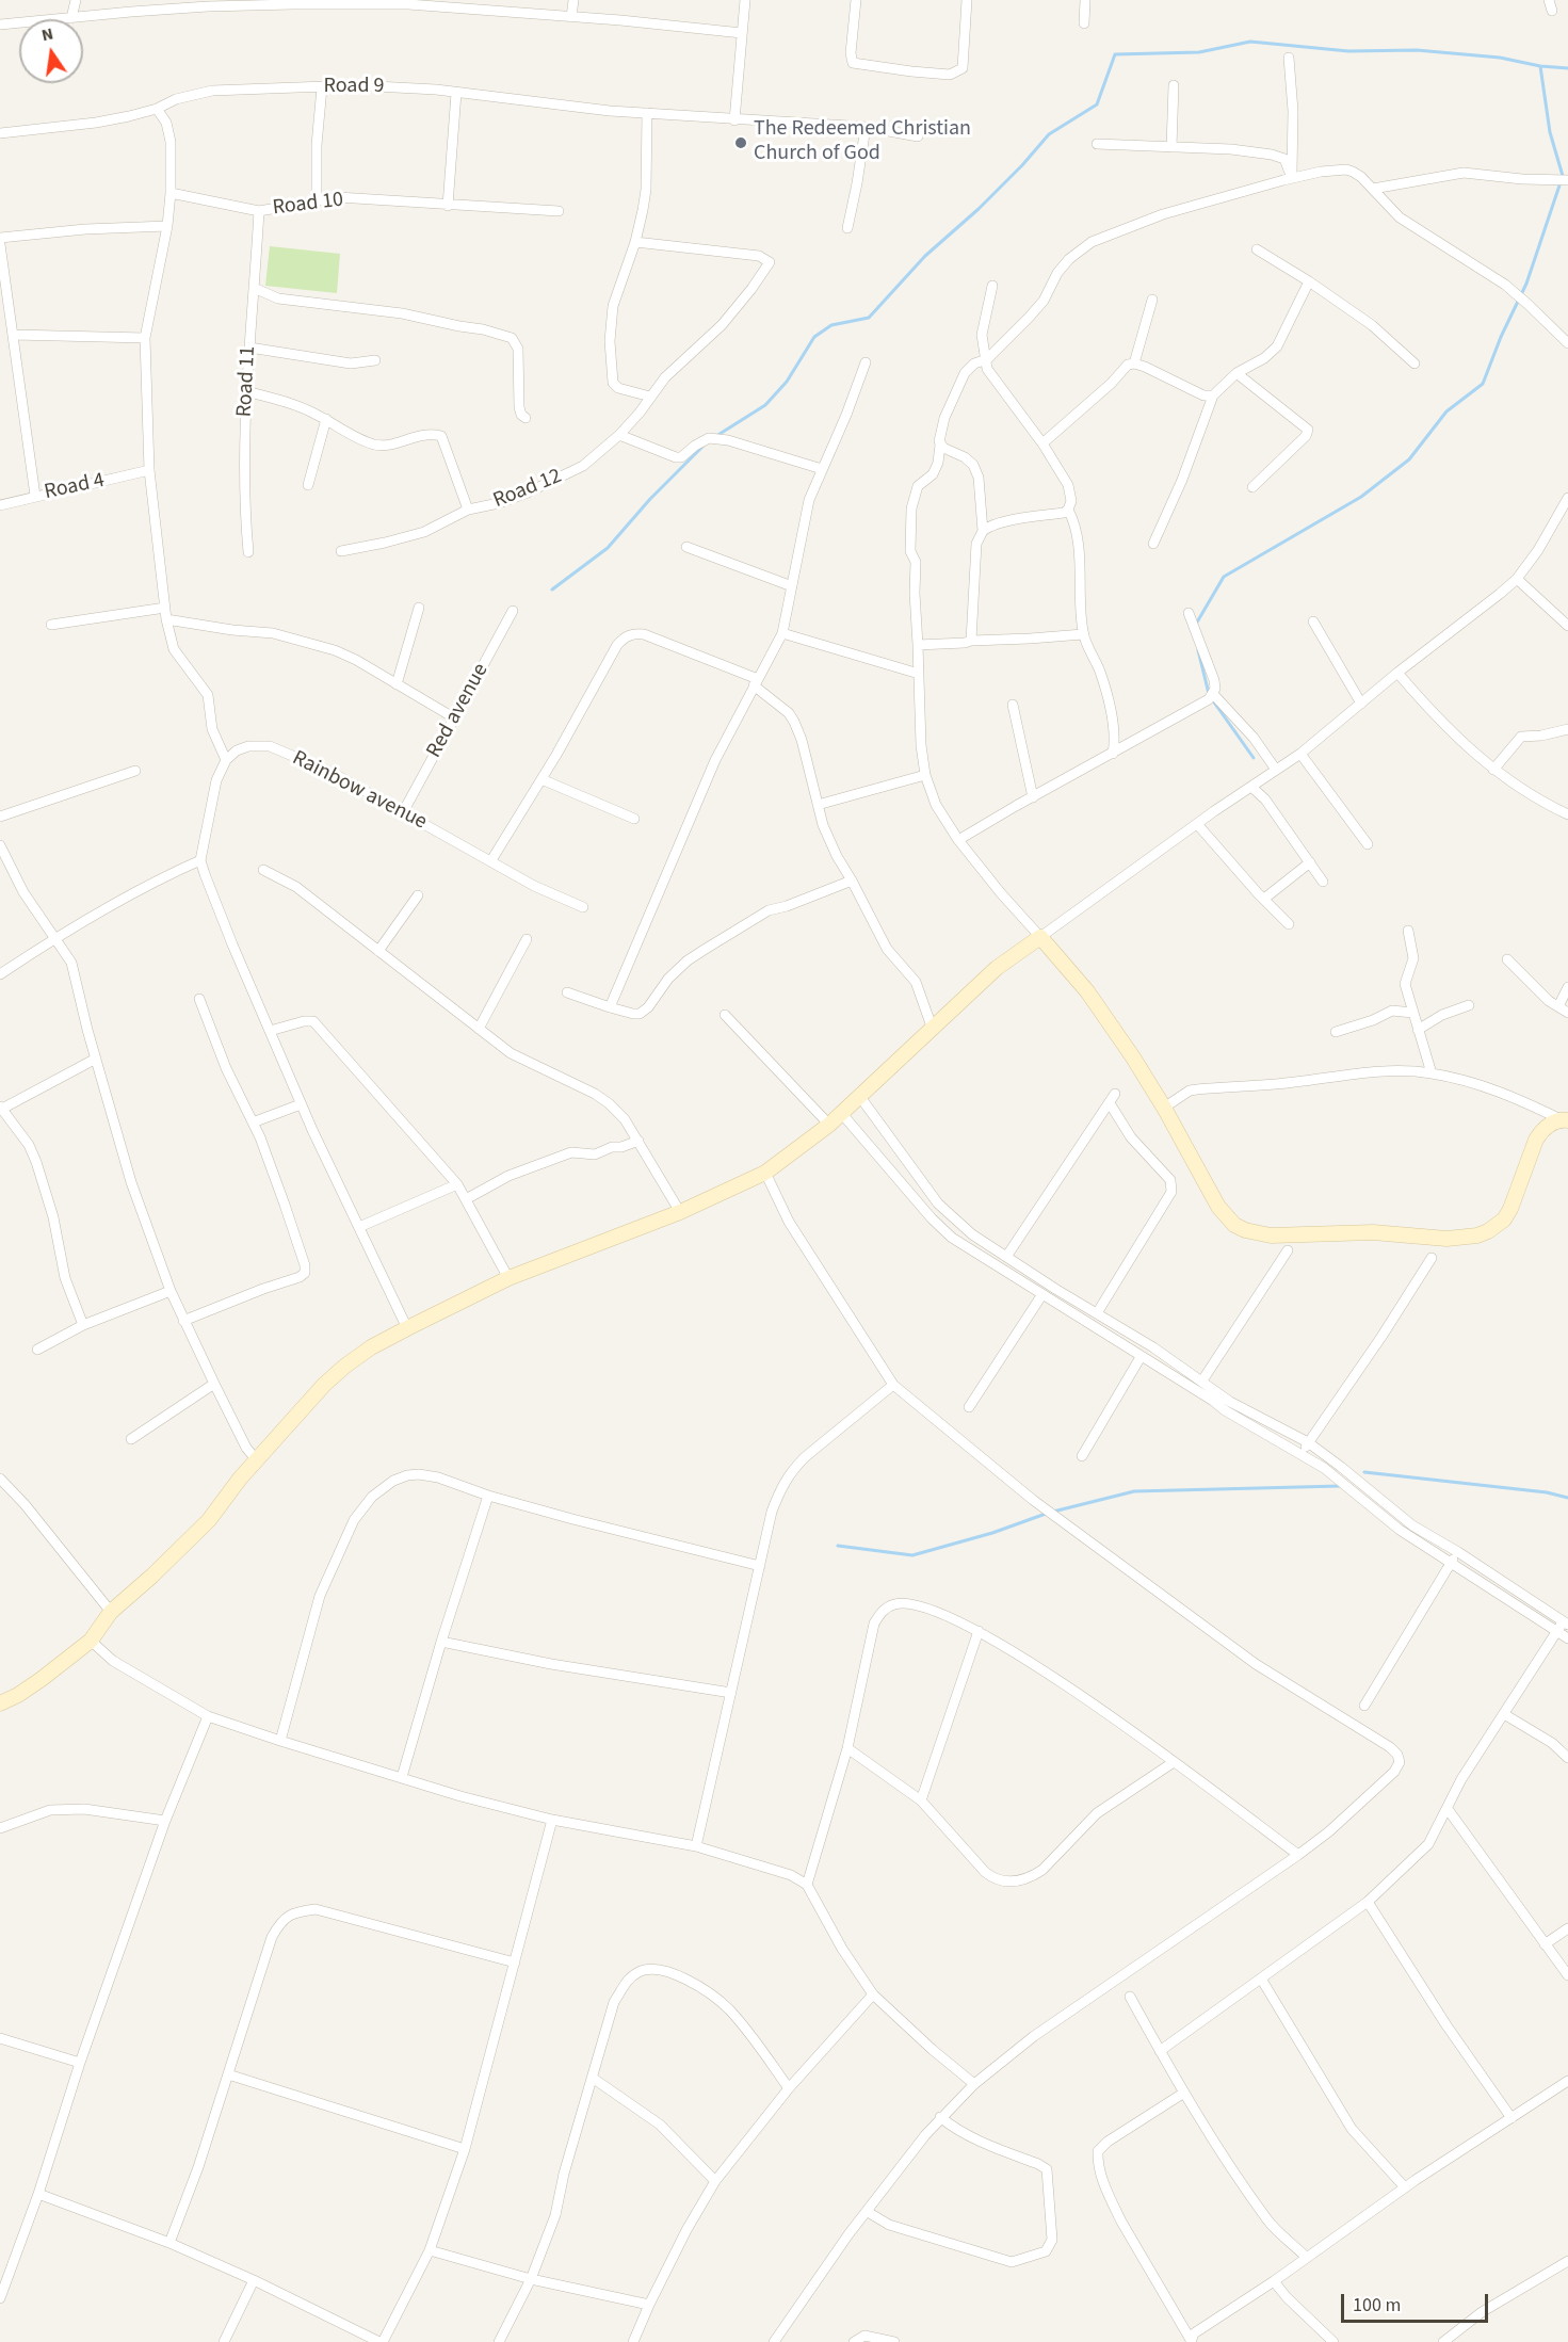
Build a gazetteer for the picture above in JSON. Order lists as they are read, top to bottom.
{
  "streets": {
    "street": [
      "Road 9",
      "Road 10",
      "Road 11",
      "Road 4",
      "Road 12",
      "Red avenue",
      "Rainbow avenue"
    ]
  },
  "crossings": [
    ["Road 10", "Road 11"],
    ["Road 11", "Road 12"],
    ["Red avenue", "Rainbow avenue"]
  ],
  "places": ["The Redeemed Christian Church of God"],
  "scale_bar": "100 m",
  "north": "top"
}
